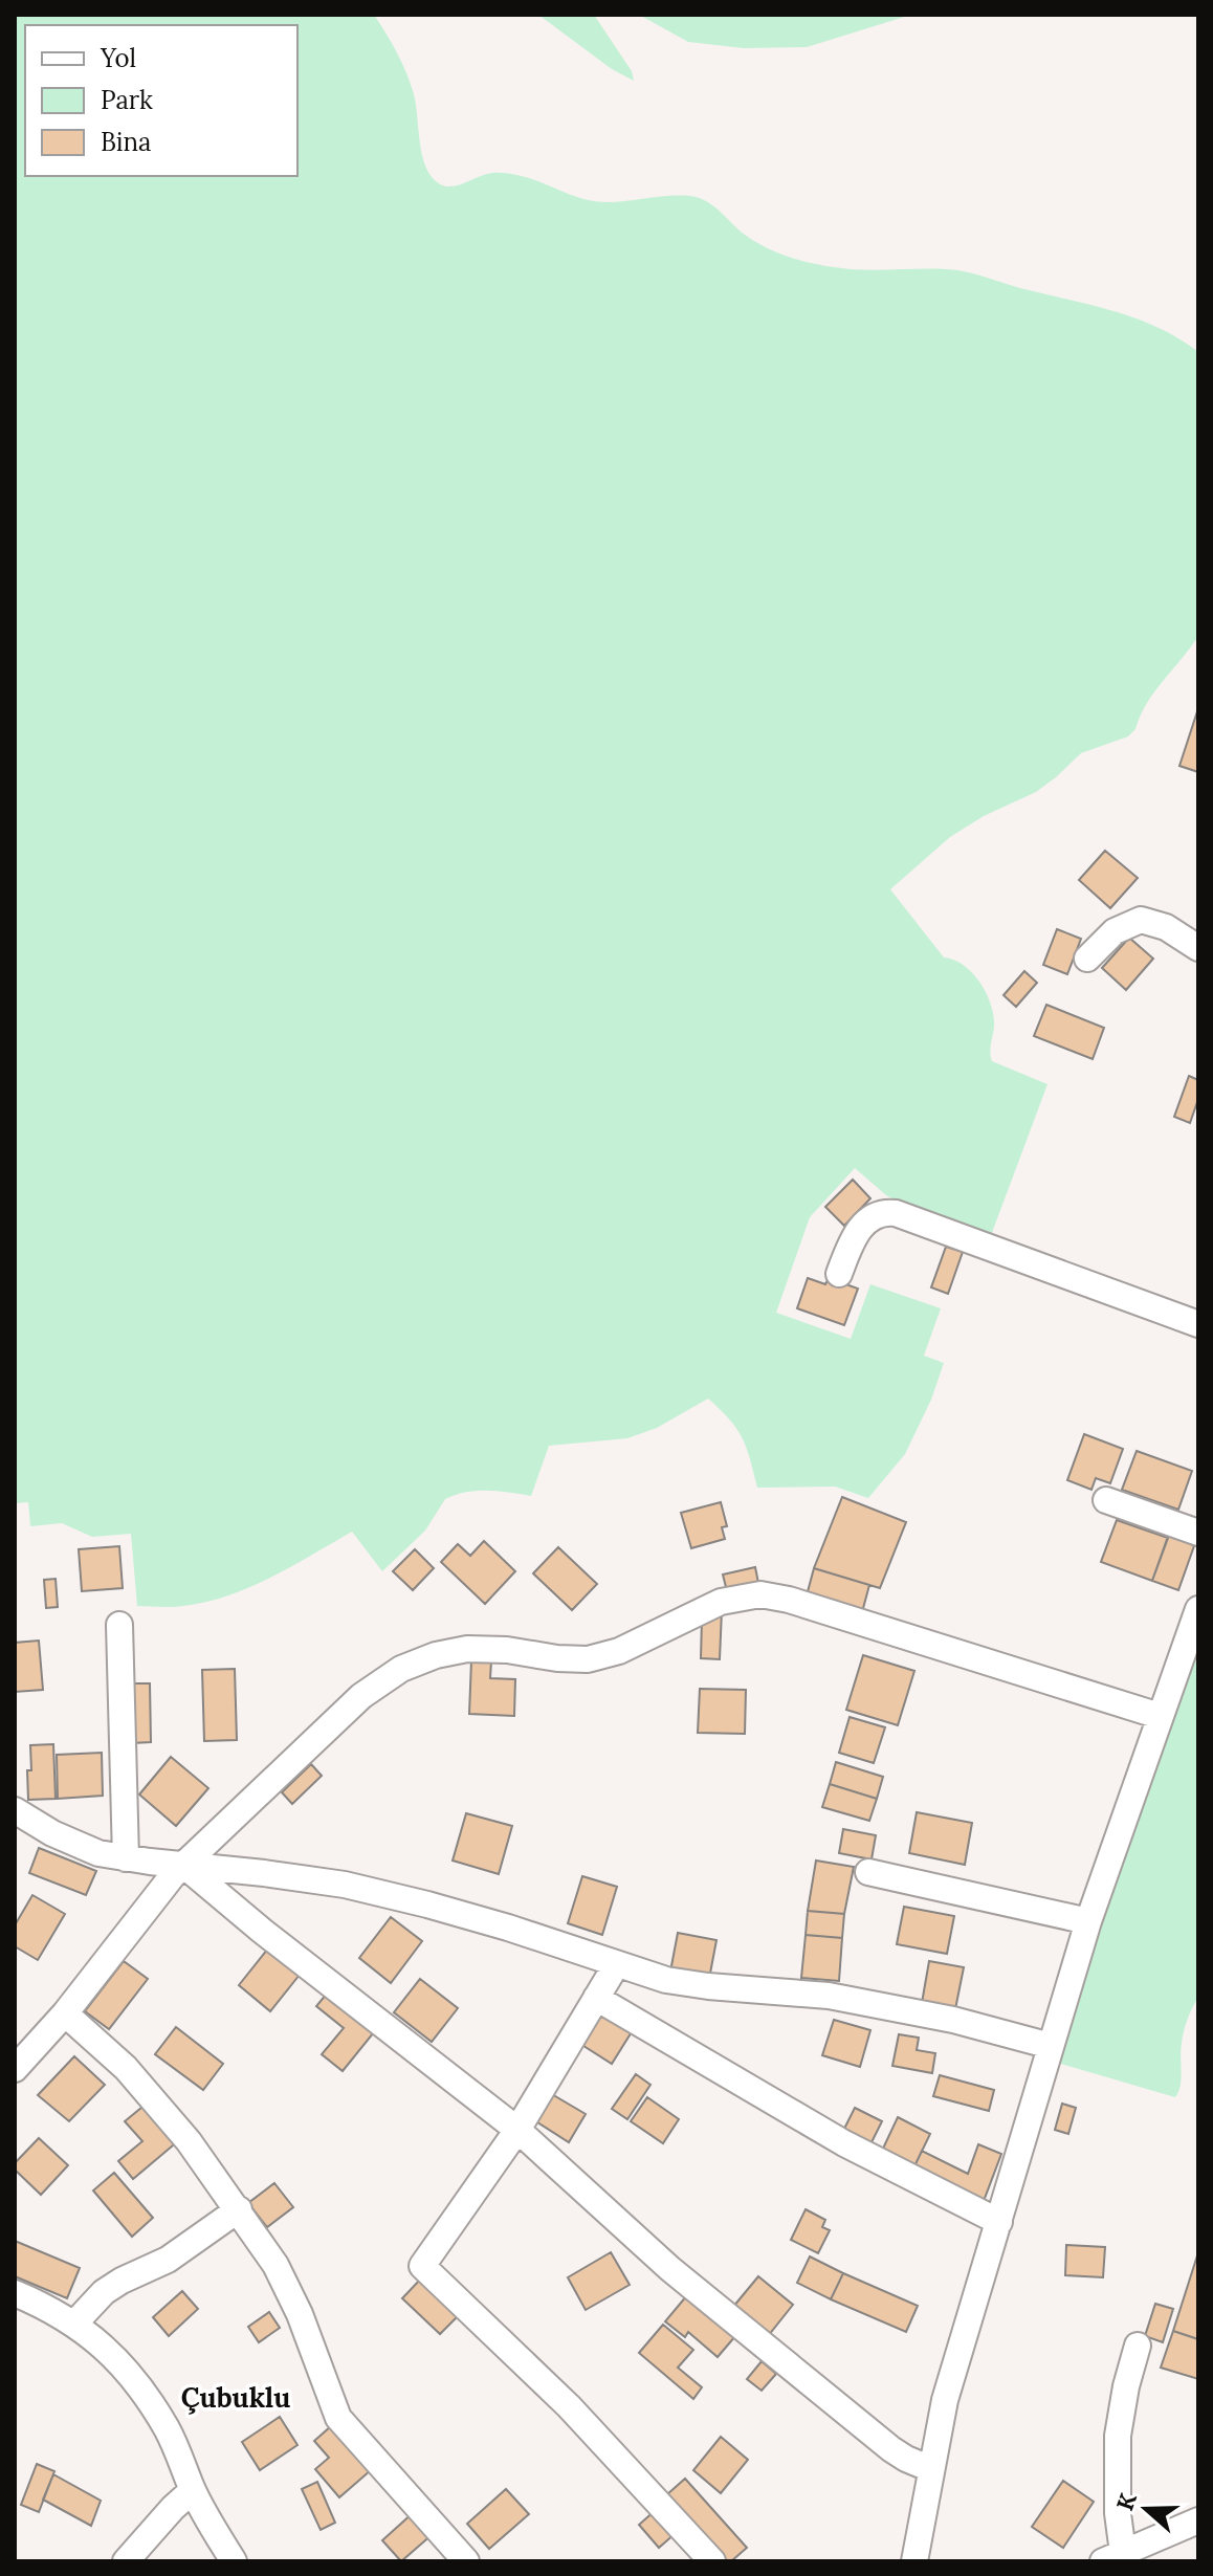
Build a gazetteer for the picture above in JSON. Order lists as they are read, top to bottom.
{
  "districts": ["Çubuklu"],
  "legend": ["Yol", "Park", "Bina"],
  "north": "left"
}
